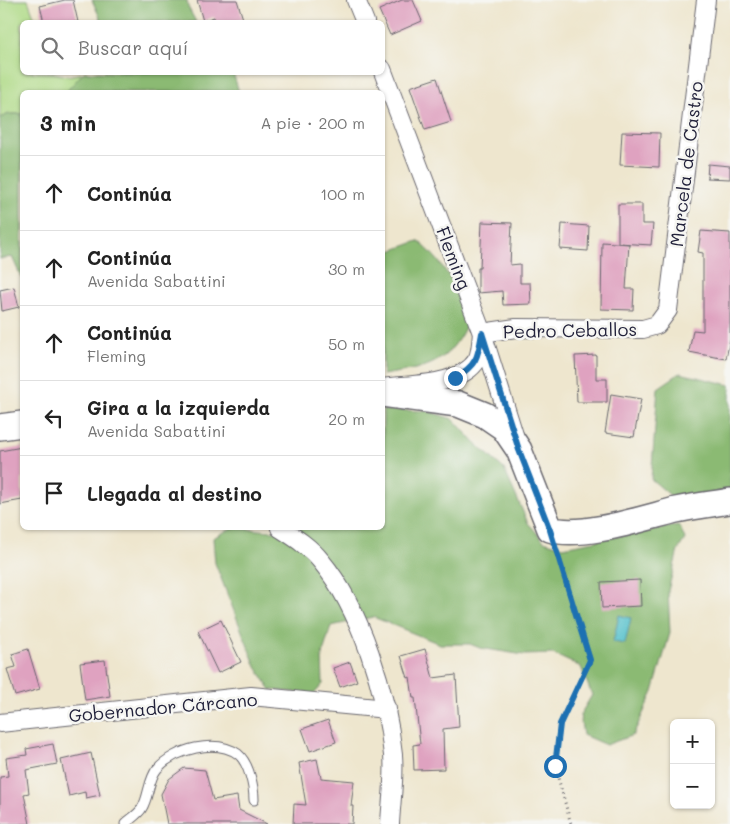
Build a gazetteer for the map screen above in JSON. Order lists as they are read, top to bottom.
{
  "streets": {
    "street": [
      "Marcela de Castro",
      "Fleming",
      "Pedro Ceballos",
      "Gobernador Cárcano"
    ]
  },
  "crossings": [
    ["Marcela de Castro", "Pedro Ceballos"],
    ["Fleming", "Pedro Ceballos"]
  ],
  "page": {
    "search": "Buscar aquí",
    "heading": ["3 min", "A pie · 200 m"],
    "list": [
      ["Continúa", "100 m"],
      ["Continúa", "Avenida Sabattini", "30 m"],
      ["Continúa", "Fleming", "50 m"],
      ["Gira a la izquierda", "Avenida Sabattini", "20 m"],
      "Llegada al destino"
    ],
    "map_buttons": ["+", "−"]
  }
}
